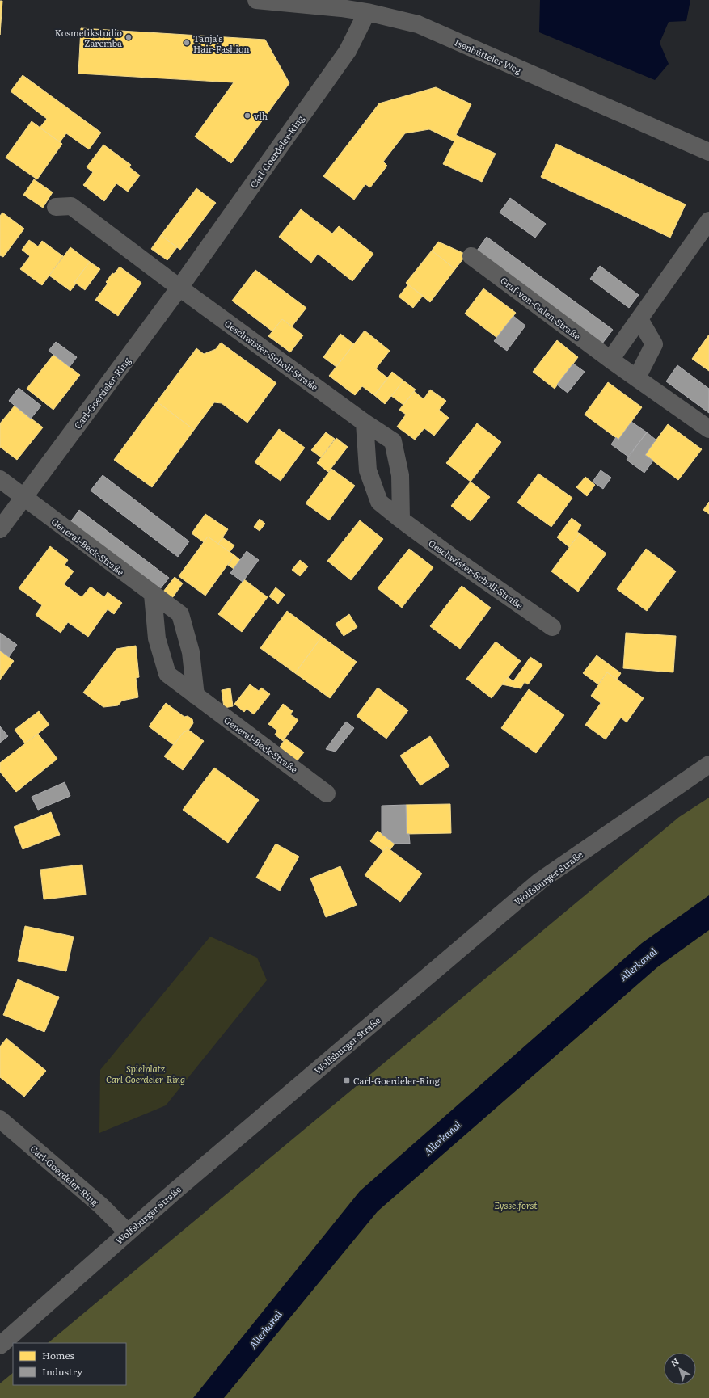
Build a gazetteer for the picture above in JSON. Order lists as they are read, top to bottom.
{
  "streets": {
    "street": [
      "Isenbütteler Weg",
      "Carl-Goerdeler-Ring",
      "Graf-von-Galen-Straße",
      "Geschwister-Scholl-Straße",
      "General-Beck-Straße",
      "Wolfsburger Straße"
    ]
  },
  "crossings": [
    ["Isenbütteler Weg", "Carl-Goerdeler-Ring"],
    ["Carl-Goerdeler-Ring", "Geschwister-Scholl-Straße"],
    ["Carl-Goerdeler-Ring", "General-Beck-Straße"],
    ["Carl-Goerdeler-Ring", "Wolfsburger Straße"]
  ],
  "water": ["Allerkanal"],
  "parks": ["Spielplatz Carl-Goerdeler-Ring", "Eysselforst"],
  "places": {
    "other": ["Kosmetikstudio Zaremba", "Tanja's Hair-Fashion", "vlh"],
    "transit": ["Carl-Goerdeler-Ring"]
  },
  "legend": ["Homes", "Industry"],
  "north": "top left"
}
